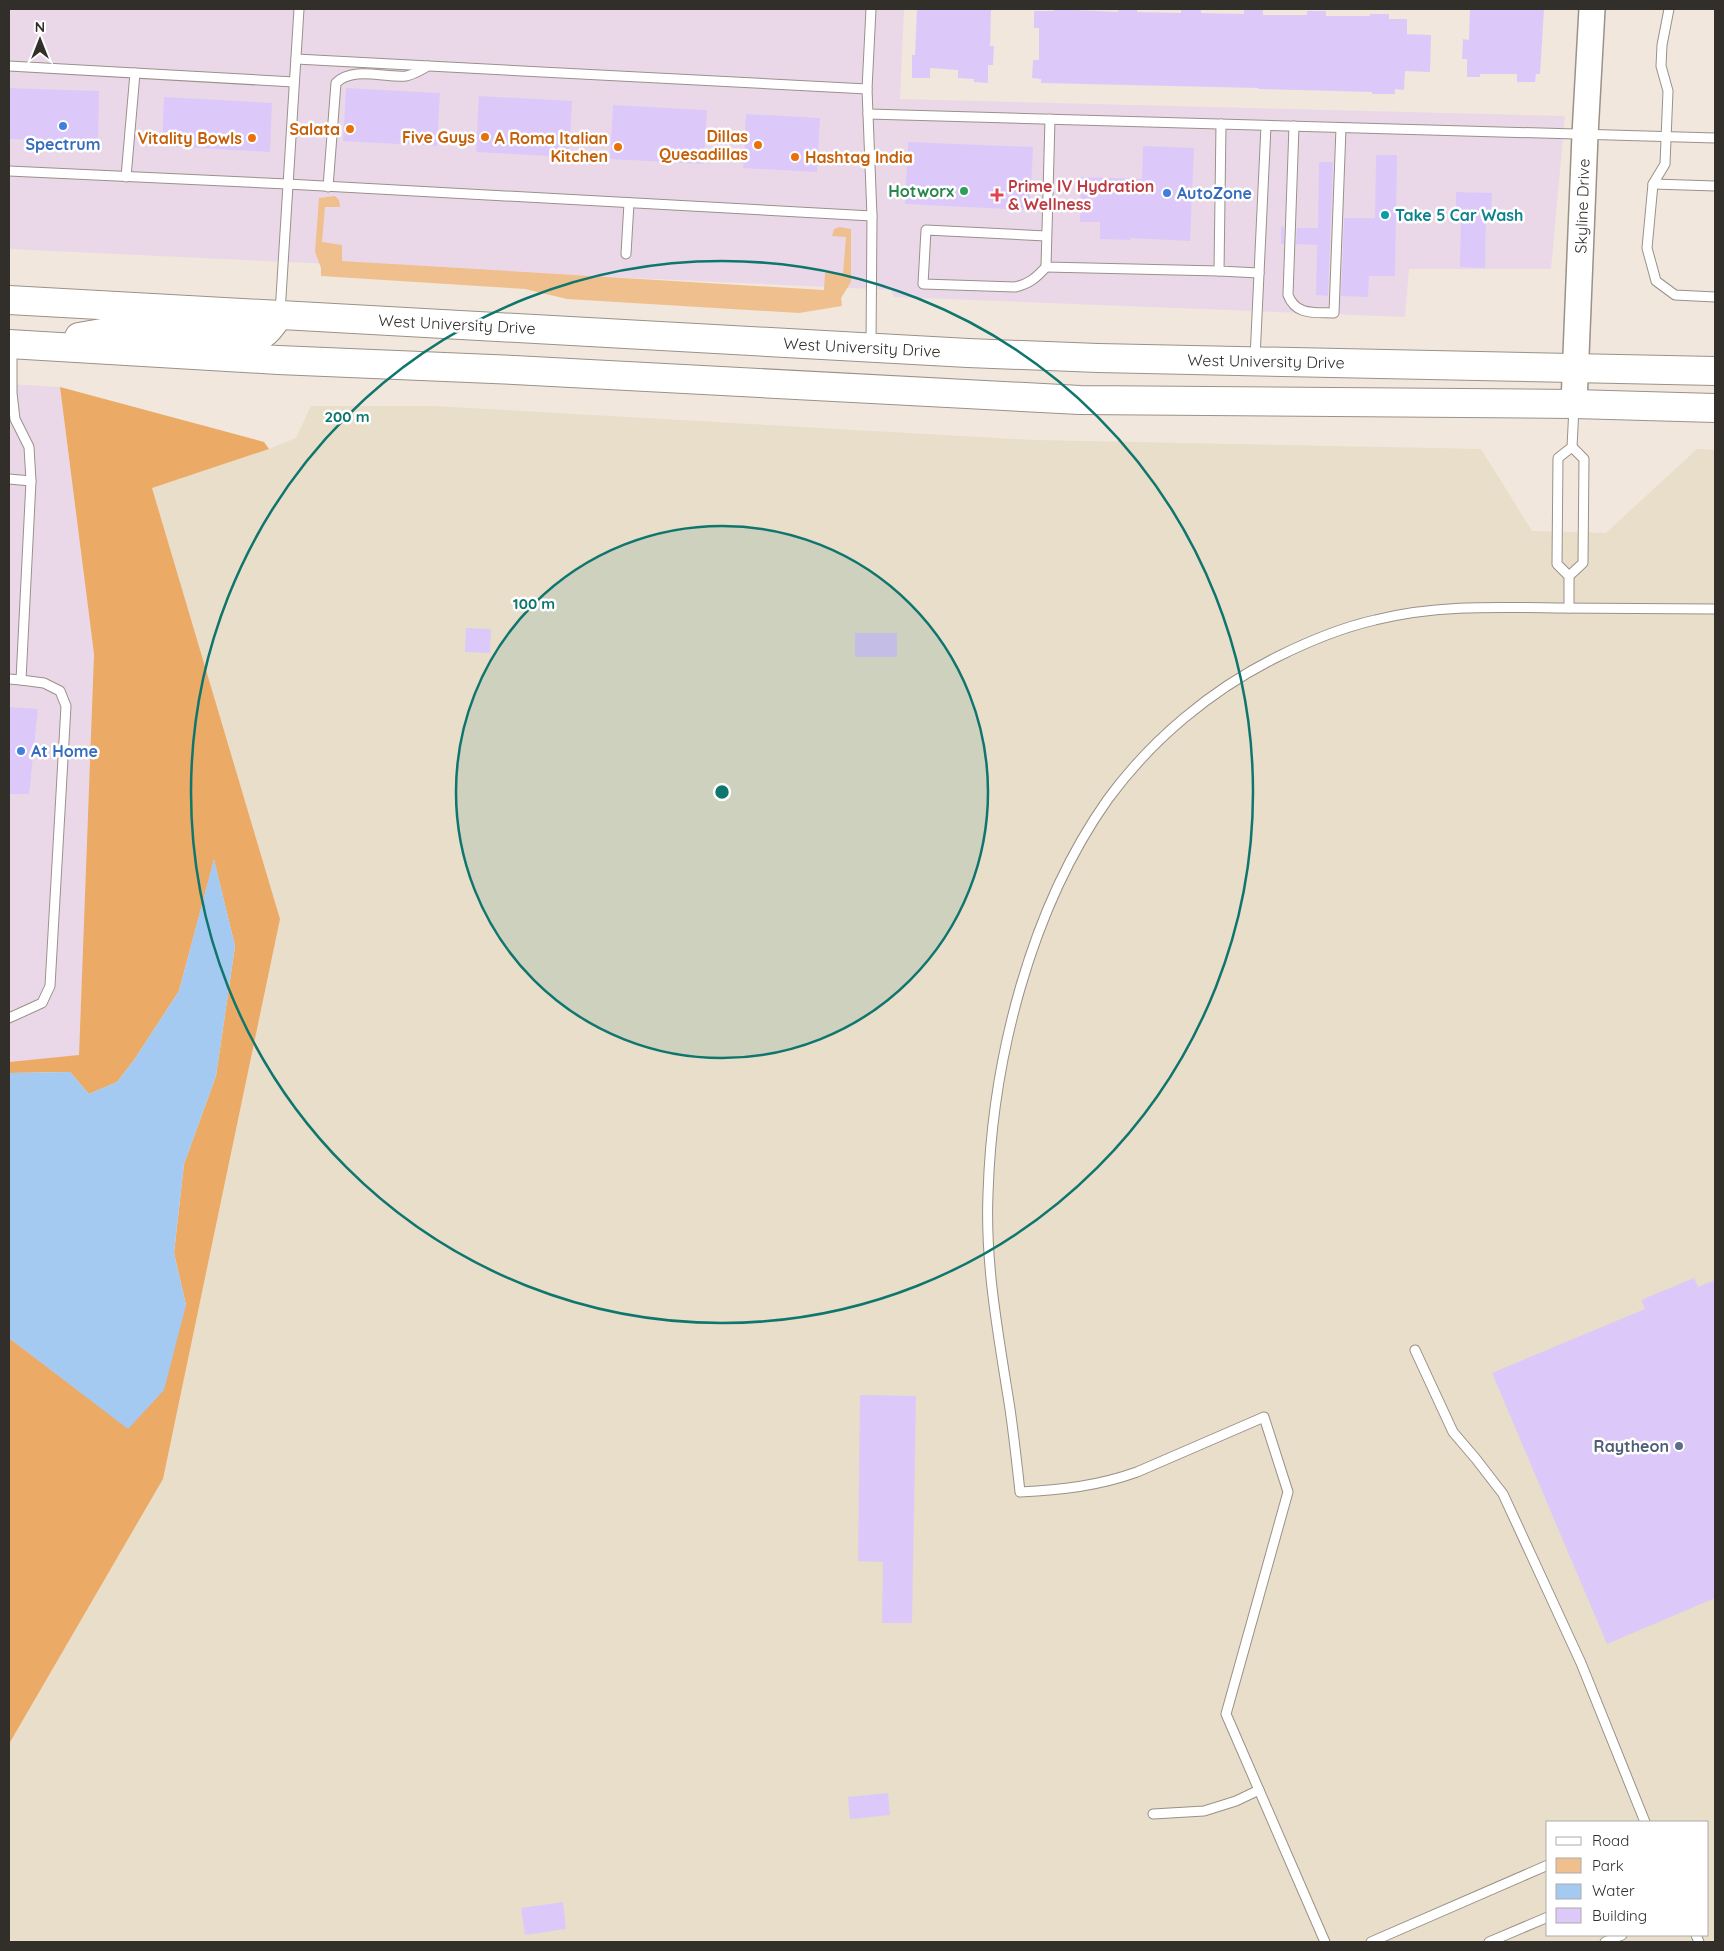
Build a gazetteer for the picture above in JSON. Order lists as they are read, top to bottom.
{
  "streets": {
    "highway": ["West University Drive"],
    "street": ["Skyline Drive"]
  },
  "crossings": [
    ["Skyline Drive", "West University Drive"]
  ],
  "places": {
    "other": [
      "Spectrum",
      "Salata",
      "Five Guys",
      "Vitality Bowls",
      "Dillas Quesadillas",
      "A Roma Italian Kitchen",
      "Hashtag India",
      "Hotworx",
      "AutoZone",
      "Take 5 Car Wash",
      "At Home",
      "Raytheon"
    ],
    "health": ["Prime IV Hydration & Wellness"]
  },
  "legend": [
    "Road",
    "Park",
    "Water",
    "Building"
  ],
  "north": "top",
  "rings": ["200 m", "100 m"]
}
